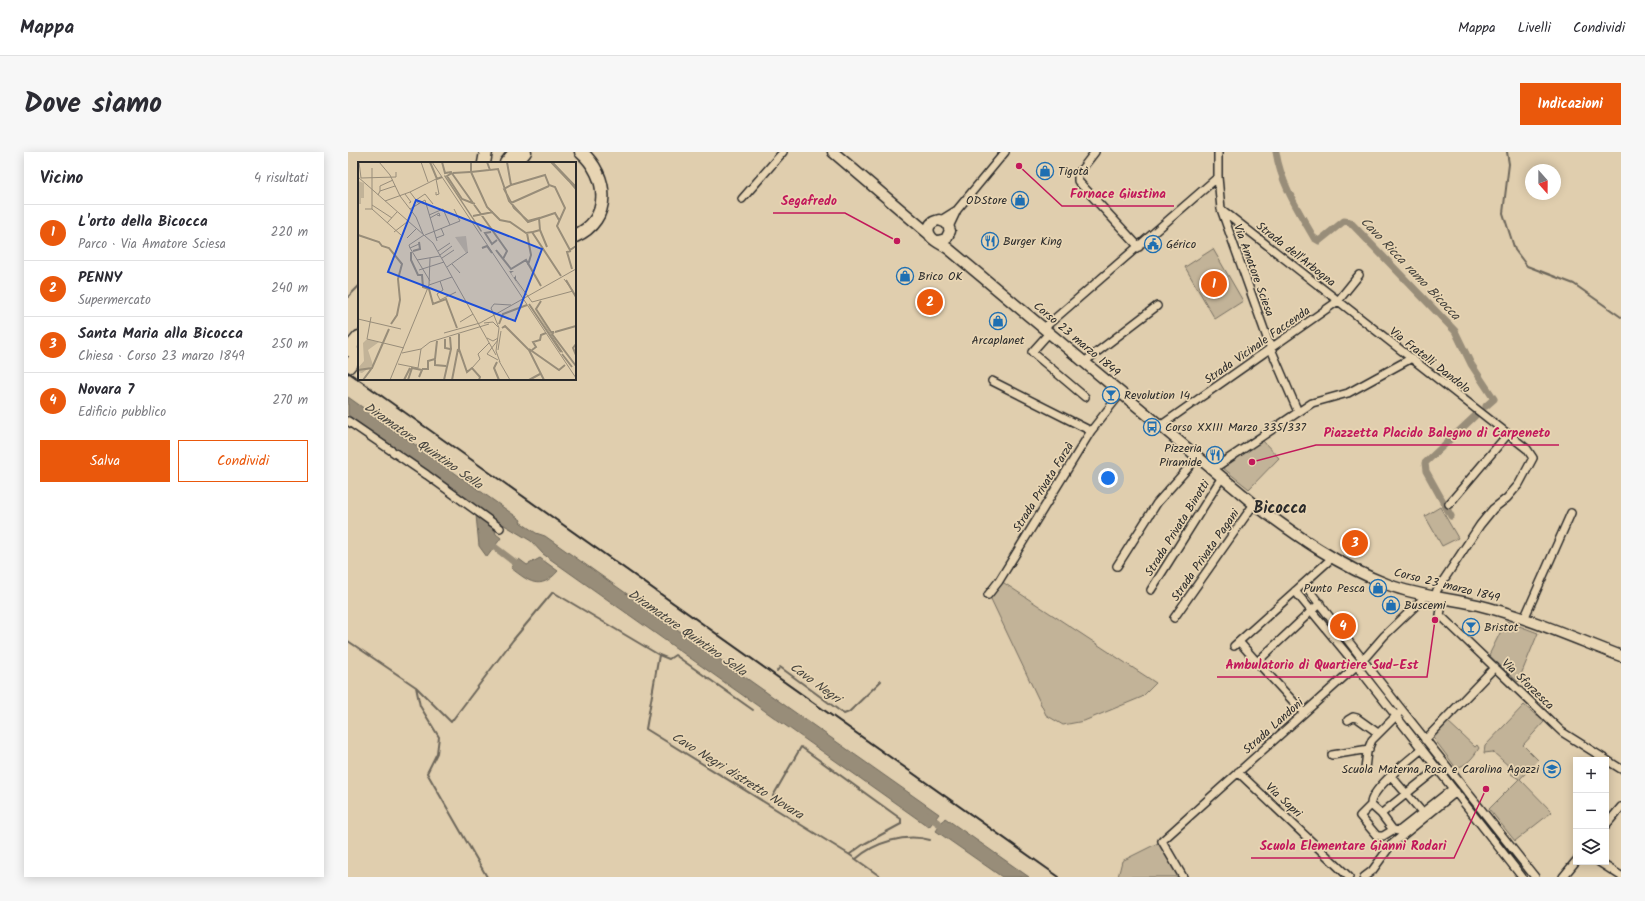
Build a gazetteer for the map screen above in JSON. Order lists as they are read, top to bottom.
{
  "streets": {
    "main road": ["Corso 23 marzo 1849"],
    "street": [
      "Strada dell'Arbogna",
      "Via Amatore Sciesa",
      "Strada Vicinale Faccenda",
      "Via Fratelli Dandolo",
      "Strada Privata Farzà",
      "Strada Privata Binotti",
      "Strada Privata Pagani",
      "Via Sforzesca",
      "Strada Landoni",
      "Via Sapri"
    ]
  },
  "crossings": [
    ["Strada dell'Arbogna", "Via Amatore Sciesa"],
    ["Strada dell'Arbogna", "Strada Vicinale Faccenda"],
    ["Strada dell'Arbogna", "Via Fratelli Dandolo"],
    ["Via Amatore Sciesa", "Strada Vicinale Faccenda"],
    ["Corso 23 marzo 1849", "Strada Vicinale Faccenda"],
    ["Corso 23 marzo 1849", "Strada Privata Farzà"],
    ["Corso 23 marzo 1849", "Strada Privata Binotti"],
    ["Corso 23 marzo 1849", "Strada Privata Pagani"],
    ["Corso 23 marzo 1849", "Via Sforzesca"],
    ["Corso 23 marzo 1849", "Strada Landoni"],
    ["Strada Vicinale Faccenda", "Via Fratelli Dandolo"],
    ["Via Fratelli Dandolo", "Strada Landoni"],
    ["Via Sforzesca", "Strada Landoni"],
    ["Strada Landoni", "Via Sapri"]
  ],
  "districts": ["Bicocca"],
  "water": [
    "Cavo Ricca ramo Bicocca",
    "Diramatore Quintino Sella",
    "Cavo Negri",
    "Cavo Negri distretto Novara"
  ],
  "places": {
    "other": [
      "Fornace Giustina",
      "Segafredo",
      "Piazzetta Placido Balegno di Carpeneto",
      "Ambulatorio di Quartiere Sud-Est",
      "Scuola Elementare Gianni Rodari"
    ],
    "shop": [
      "Tigotà",
      "ODStore",
      "Brico OK",
      "Arcaplanet",
      "Punto Pesca",
      "Buscemi"
    ],
    "restaurant": ["Burger King", "Pizzeria Piramide"],
    "public building": ["Gérico"],
    "bar": ["Revolution 14", "Bristot"],
    "bus stop": ["Corso XXIII Marzo 335/337"],
    "school or university": ["Scuola Materna Rosa e Carolina Agazzi"]
  },
  "north": "bottom",
  "page": {
    "header": "Mappa",
    "nav": ["Mappa", "Livelli", "Condividi"],
    "title": "Dove siamo",
    "buttons": [
      "Indicazioni",
      ["Salva", "Condividi"]
    ],
    "heading": ["Vicino", "4 risultati"],
    "list": [
      {
        "mark": "1",
        "name": "L'orto della Bicocca",
        "note": "Parco · Via Amatore Sciesa",
        "value": "220 m"
      },
      {
        "mark": "2",
        "name": "PENNY",
        "note": "Supermercato",
        "value": "240 m"
      },
      {
        "mark": "3",
        "name": "Santa Maria alla Bicocca",
        "note": "Chiesa · Corso 23 marzo 1849",
        "value": "250 m"
      },
      {
        "mark": "4",
        "name": "Novara 7",
        "note": "Edificio pubblico",
        "value": "270 m"
      }
    ],
    "pins": [
      "1",
      "2",
      "3",
      "4"
    ],
    "map_buttons": ["+", "−"]
  }
}
